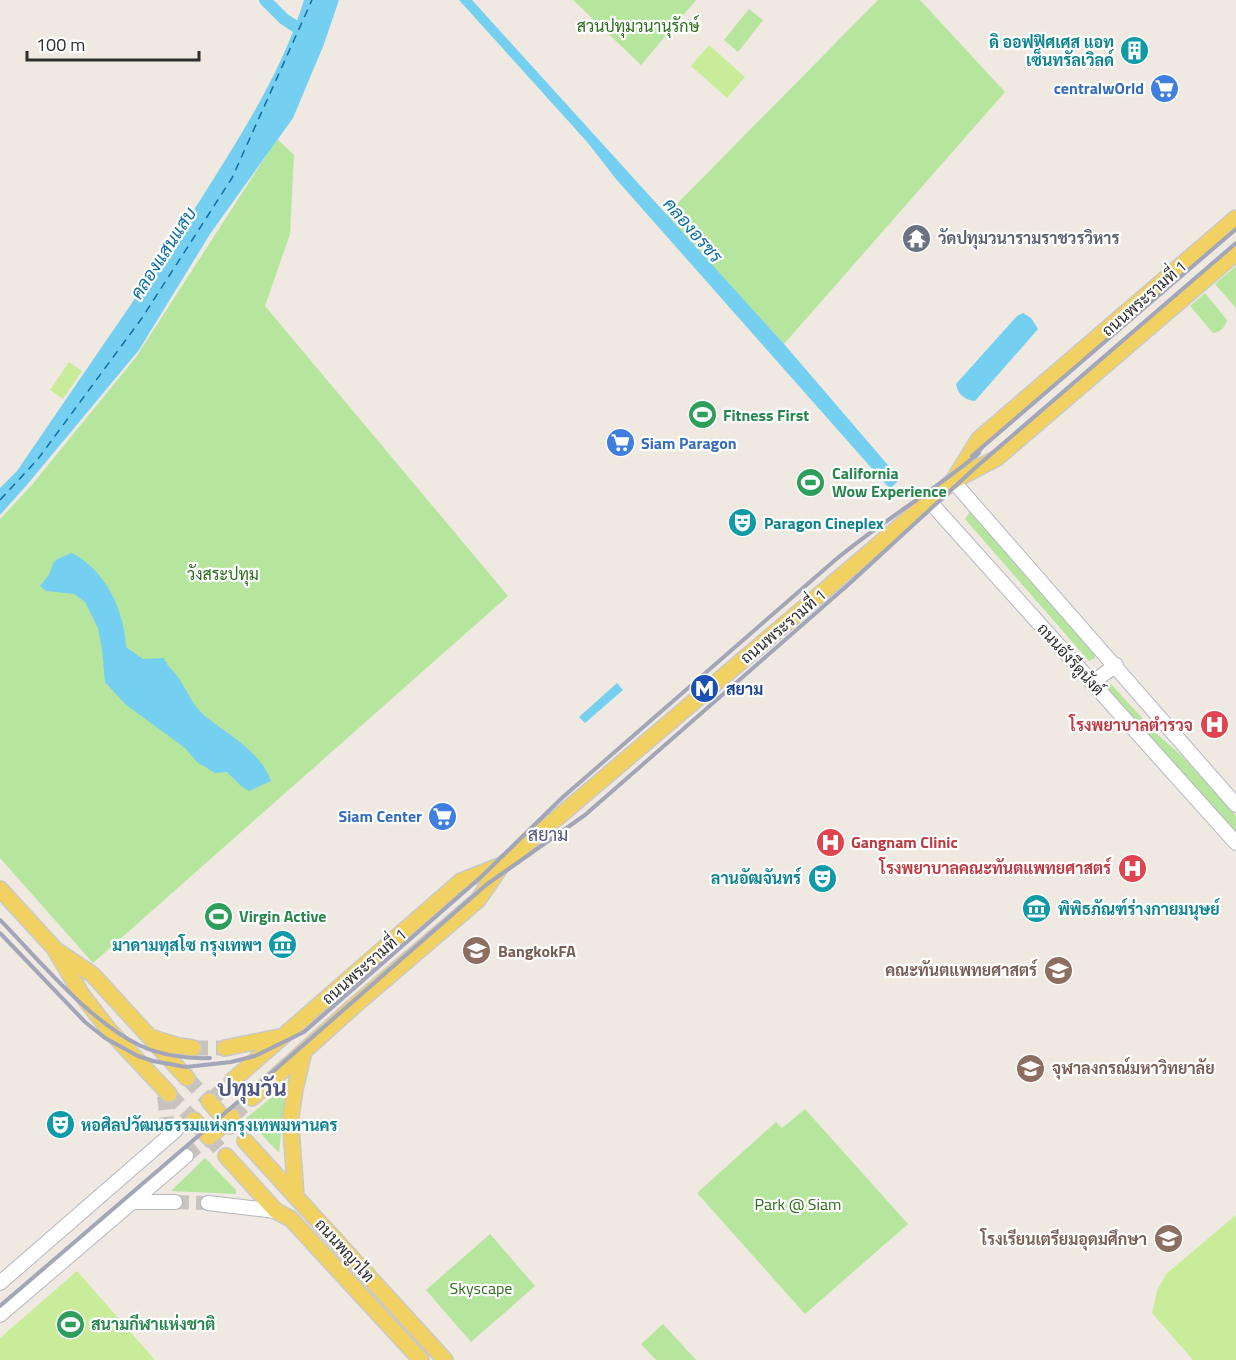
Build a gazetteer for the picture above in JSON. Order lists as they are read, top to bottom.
{
  "streets": {
    "main road": ["ถนนพระรามที่ 1", "ถนนอังรีดูนังต์", "ถนนพญาไท"]
  },
  "crossings": [
    ["ถนนพระรามที่ 1", "ถนนอังรีดูนังต์"]
  ],
  "districts": ["สยาม", "ปทุมวัน"],
  "water": ["คลองอรชร", "คลองแสนแสบ"],
  "parks": [
    "สวนปทุมวนานุรักษ์",
    "วังสระปทุม",
    "Park @ Siam",
    "Skyscape"
  ],
  "places": {
    "building": ["ดิ ออฟฟิศเศส แอท เซ็นทรัลเวิลด์"],
    "supermarket": ["centralwOrld", "Siam Paragon", "Siam Center"],
    "temple": ["วัดปทุมวนารามราชวรวิหาร"],
    "sports": [
      "Fitness First",
      "California Wow Experience",
      "Virgin Active",
      "สนามกีฬาแห่งชาติ"
    ],
    "theatre": ["Paragon Cineplex", "ลานอัฒจันทร์", "หอศิลปวัฒนธรรมแห่งกรุงเทพมหานคร"],
    "metro station": ["สยาม"],
    "hospital": ["โรงพยาบาลตำรวจ", "Gangnam Clinic", "โรงพยาบาลคณะทันตแพทยศาสตร์"],
    "museum": ["พิพิธภัณฑ์ร่างกายมนุษย์", "มาดามทุสโซ กรุงเทพฯ"],
    "school or university": [
      "BangkokFA",
      "คณะทันตแพทยศาสตร์",
      "จุฬาลงกรณ์มหาวิทยาลัย",
      "โรงเรียนเตรียมอุดมศึกษา"
    ]
  },
  "scale_bar": "100 m"
}
